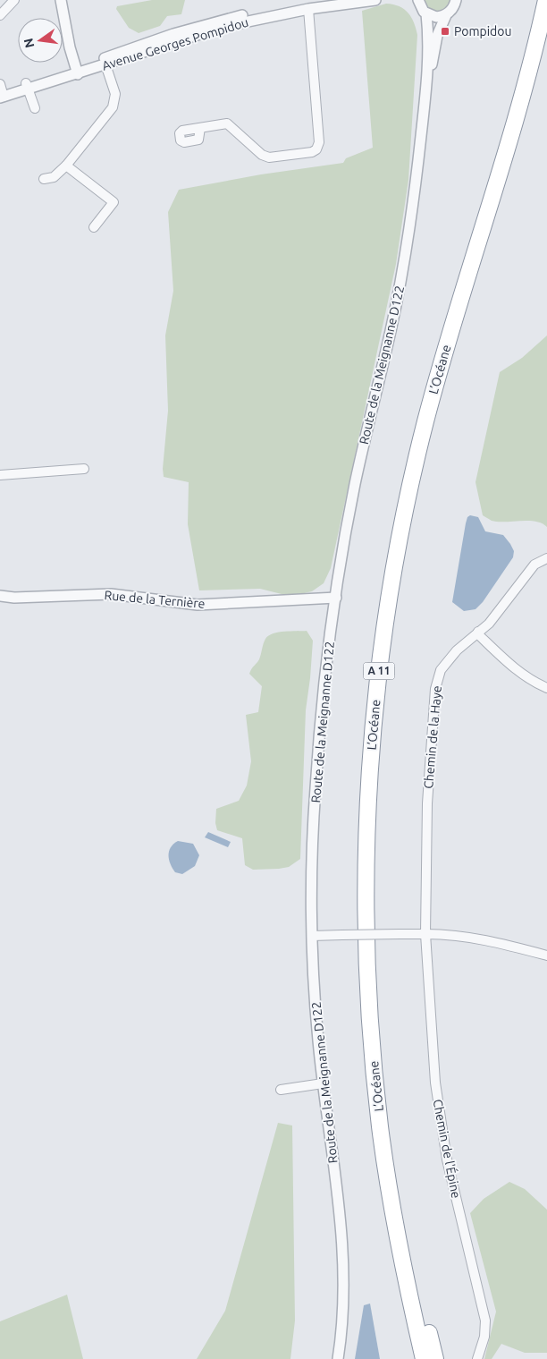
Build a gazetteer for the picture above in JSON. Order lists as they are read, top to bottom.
{
  "streets": {
    "highway": ["L’Océane", "A 11"],
    "street": [
      "Avenue Georges Pompidou",
      "Route de la Meignanne D122",
      "Rue de la Ternière",
      "Chemin de la Haye",
      "Chemin de l'Épine"
    ]
  },
  "crossings": [
    ["Route de la Meignanne D122", "Rue de la Ternière"],
    ["Chemin de la Haye", "Chemin de l'Épine"]
  ],
  "places": {
    "transit": ["Pompidou"]
  },
  "north": "left"
}
